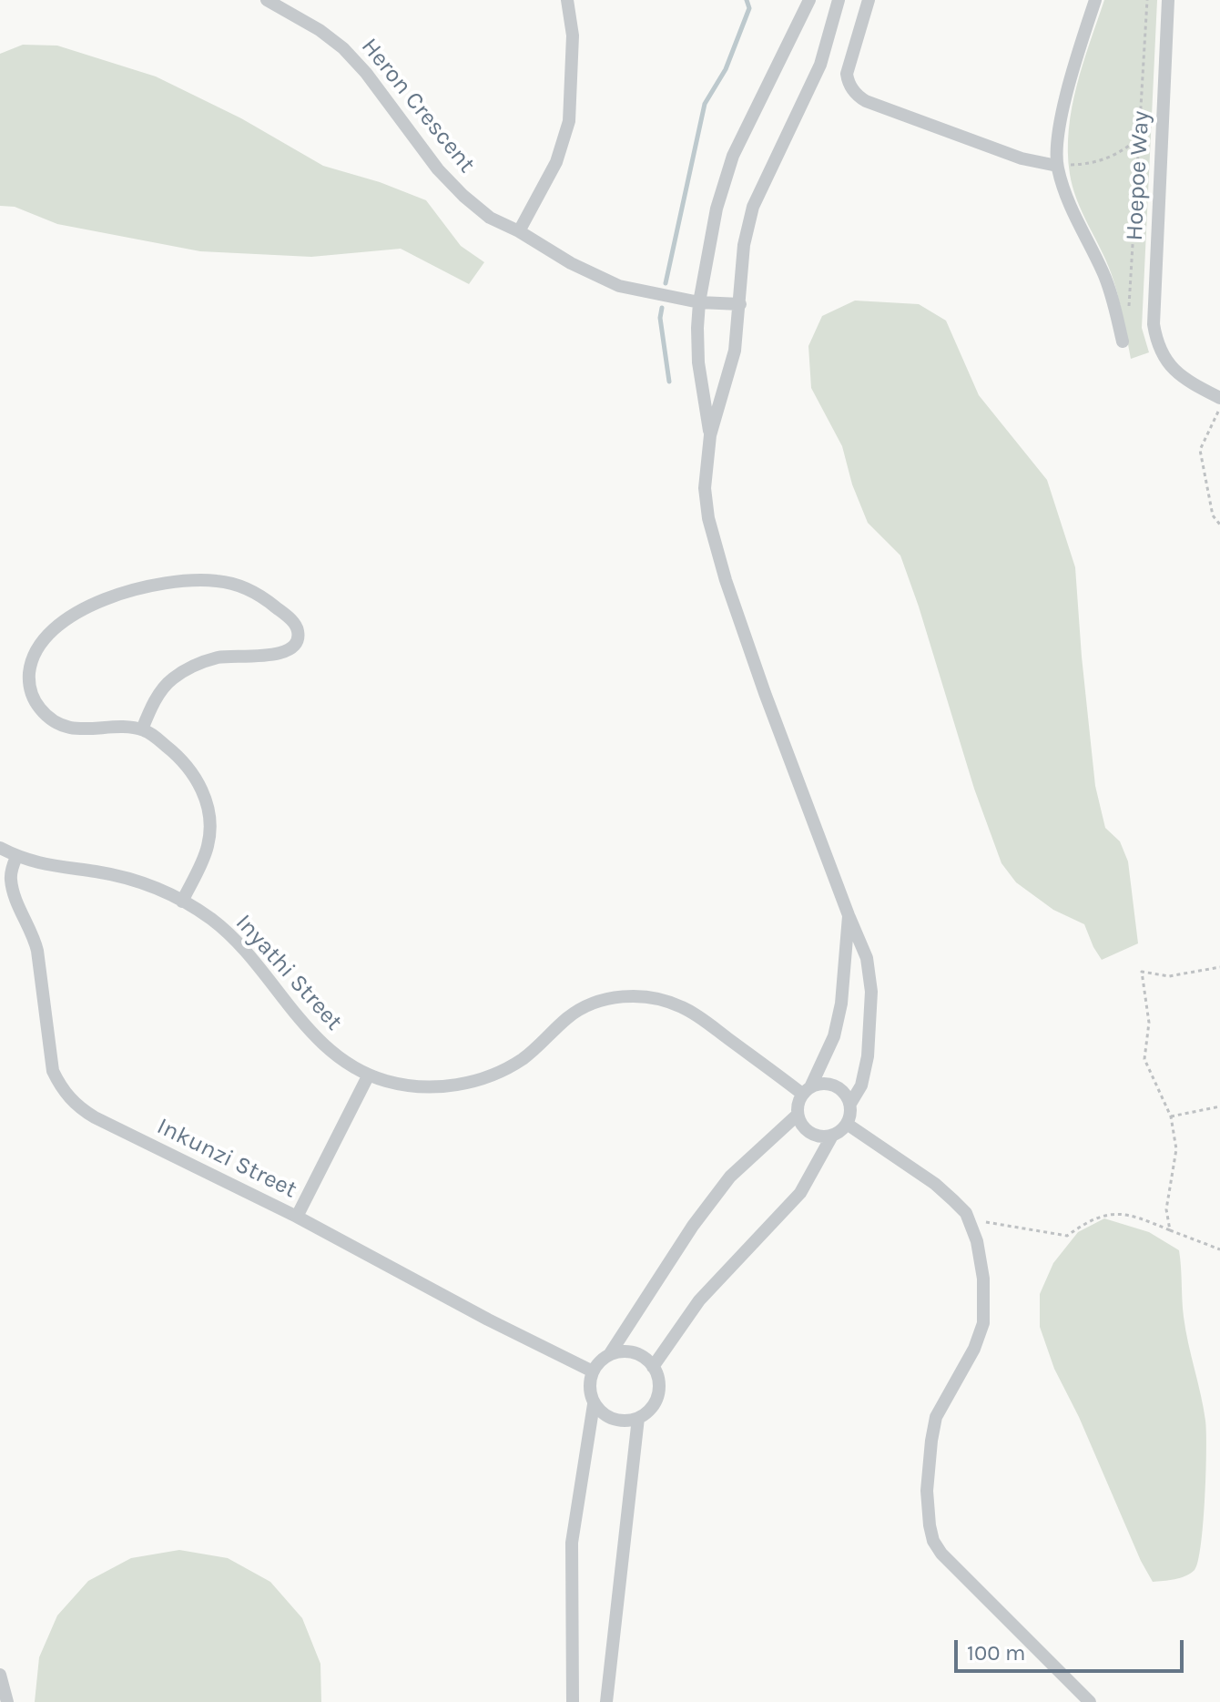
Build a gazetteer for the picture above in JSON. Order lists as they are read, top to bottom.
{
  "streets": {
    "street": [
      "Heron Crescent",
      "Hoepoe Way",
      "Inyathi Street",
      "Inkunzi Street"
    ]
  },
  "crossings": [
    ["Inyathi Street", "Inkunzi Street"]
  ],
  "scale_bar": "100 m"
}
